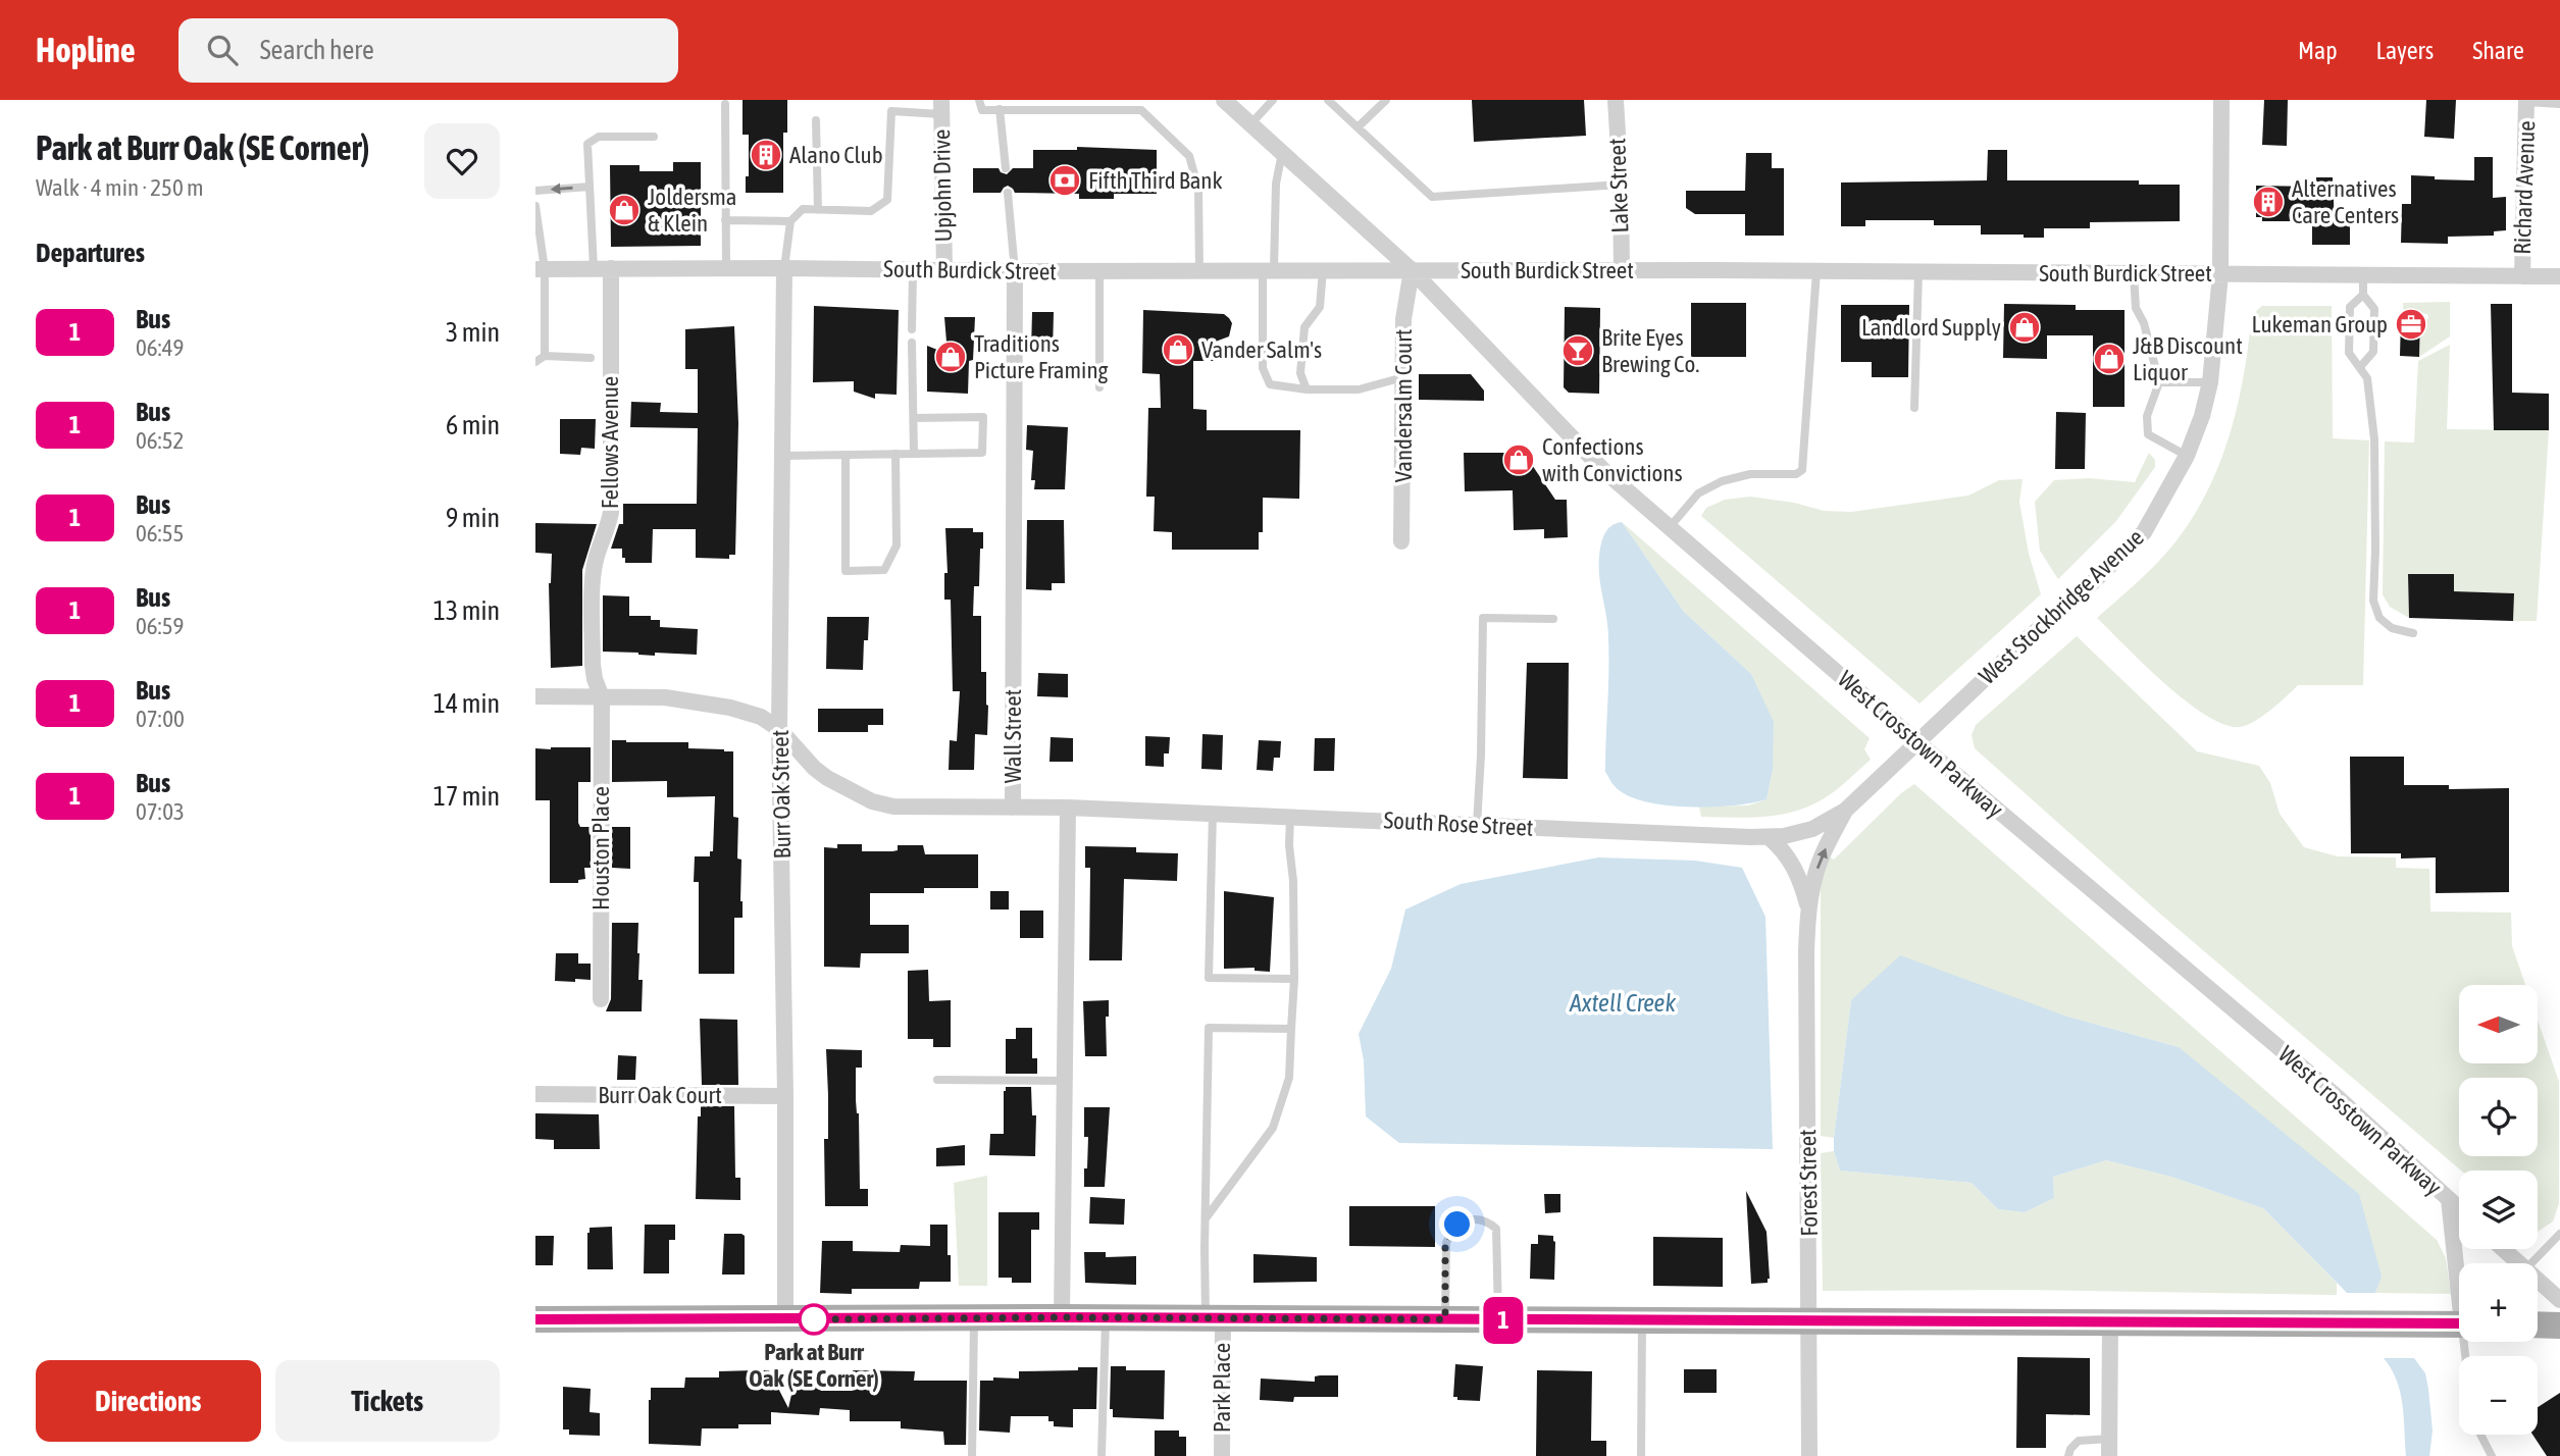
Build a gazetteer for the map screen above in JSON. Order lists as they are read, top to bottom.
{
  "streets": {
    "street": [
      "Upjohn Drive",
      "Lake Street",
      "Richard Avenue",
      "South Burdick Street",
      "Vandersalm Court",
      "Fellows Avenue",
      "West Stockbridge Avenue",
      "Wall Street",
      "West Crosstown Parkway",
      "Burr Oak Street",
      "South Rose Street",
      "Houston Place",
      "Burr Oak Court",
      "Forest Street",
      "Park Place"
    ]
  },
  "crossings": [
    ["Upjohn Drive", "South Burdick Street"],
    ["Lake Street", "South Burdick Street"],
    ["Richard Avenue", "South Burdick Street"],
    ["South Burdick Street", "Vandersalm Court"],
    ["South Burdick Street", "Fellows Avenue"],
    ["South Burdick Street", "West Stockbridge Avenue"],
    ["South Burdick Street", "Wall Street"],
    ["South Burdick Street", "West Crosstown Parkway"],
    ["South Burdick Street", "Burr Oak Street"],
    ["Vandersalm Court", "West Crosstown Parkway"],
    ["Fellows Avenue", "Houston Place"],
    ["West Stockbridge Avenue", "West Crosstown Parkway"],
    ["West Stockbridge Avenue", "South Rose Street"],
    ["West Stockbridge Avenue", "Forest Street"],
    ["Wall Street", "South Rose Street"],
    ["Burr Oak Street", "Burr Oak Court"],
    ["South Rose Street", "Forest Street"]
  ],
  "water": ["Axtell Creek"],
  "places": {
    "building": ["Alano Club", "Alternatives Care Centers"],
    "bank": ["Fifth Third Bank"],
    "shop": [
      "Joldersma & Klein",
      "Landlord Supply",
      "Vander Salm's",
      "Traditions Picture Framing",
      "J&B Discount Liquor",
      "Confections with Convictions"
    ],
    "office": ["Lukeman Group"],
    "bar": ["Brite Eyes Brewing Co."],
    "other": ["Park at Burr Oak (SE Corner)"]
  },
  "lines": ["bus line 1"],
  "north": "left",
  "page": {
    "header": "Hopline",
    "search": "Search here",
    "nav": ["Map", "Layers", "Share"],
    "heading": [
      ["Park at Burr Oak (SE Corner)", "Walk · 4 min · 250 m"],
      "Departures"
    ],
    "on_map": "1",
    "list": [
      {
        "mark": "1",
        "name": "Bus",
        "note": "06:49",
        "value": "3 min"
      },
      {
        "mark": "1",
        "name": "Bus",
        "note": "06:52",
        "value": "6 min"
      },
      {
        "mark": "1",
        "name": "Bus",
        "note": "06:55",
        "value": "9 min"
      },
      {
        "mark": "1",
        "name": "Bus",
        "note": "06:59",
        "value": "13 min"
      },
      {
        "mark": "1",
        "name": "Bus",
        "note": "07:00",
        "value": "14 min"
      },
      {
        "mark": "1",
        "name": "Bus",
        "note": "07:03",
        "value": "17 min"
      }
    ],
    "map_buttons": ["+", "−"],
    "buttons": ["Directions", "Tickets"]
  }
}
